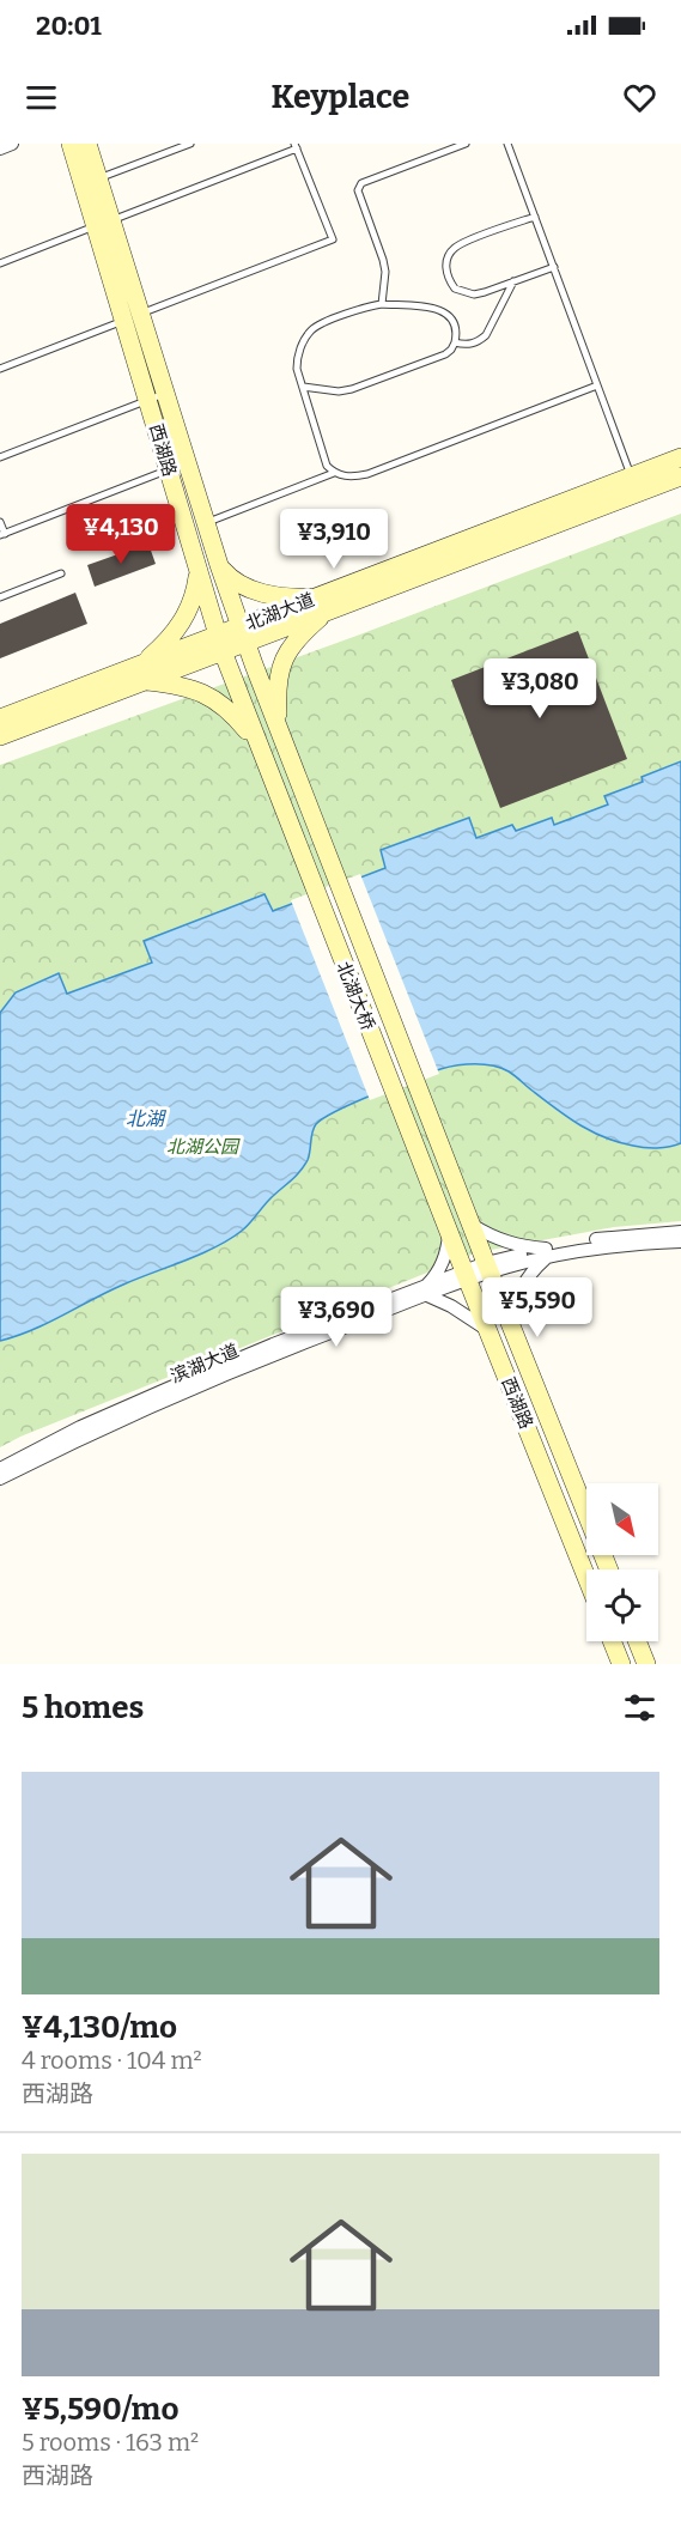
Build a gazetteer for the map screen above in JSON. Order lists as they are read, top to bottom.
{
  "streets": {
    "main road": ["西湖路", "北湖大道", "北湖大桥"],
    "street": ["滨湖大道"]
  },
  "crossings": [
    ["西湖路", "北湖大道"],
    ["西湖路", "北湖大桥"],
    ["西湖路", "滨湖大道"]
  ],
  "water": ["北湖"],
  "parks": ["北湖公园"],
  "north": "bottom right",
  "page": {
    "status": "20:01",
    "header": "Keyplace",
    "price": [
      "¥4,130",
      "¥3,910",
      "¥3,080",
      "¥5,590",
      "¥3,690"
    ],
    "heading": "5 homes",
    "list": [
      {
        "name": "¥4,130/mo",
        "note": "4 rooms · 104 m² · 西湖路"
      },
      {
        "name": "¥5,590/mo",
        "note": "5 rooms · 163 m² · 西湖路"
      }
    ]
  }
}
